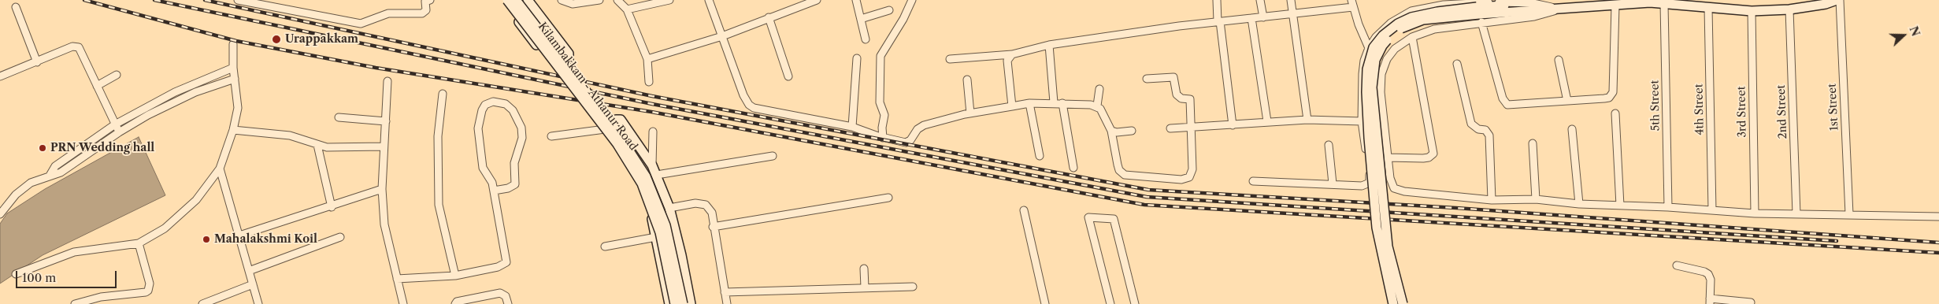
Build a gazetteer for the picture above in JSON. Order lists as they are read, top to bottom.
{
  "streets": {
    "street": [
      "Kilambakkam - Athanur Road",
      "5th Street",
      "1st Street",
      "4th Street",
      "3rd Street",
      "2nd Street"
    ]
  },
  "places": ["Urappakkam", "PRN Wedding hall", "Mahalakshmi Koil"],
  "scale_bar": "100 m",
  "north": "right"
}
